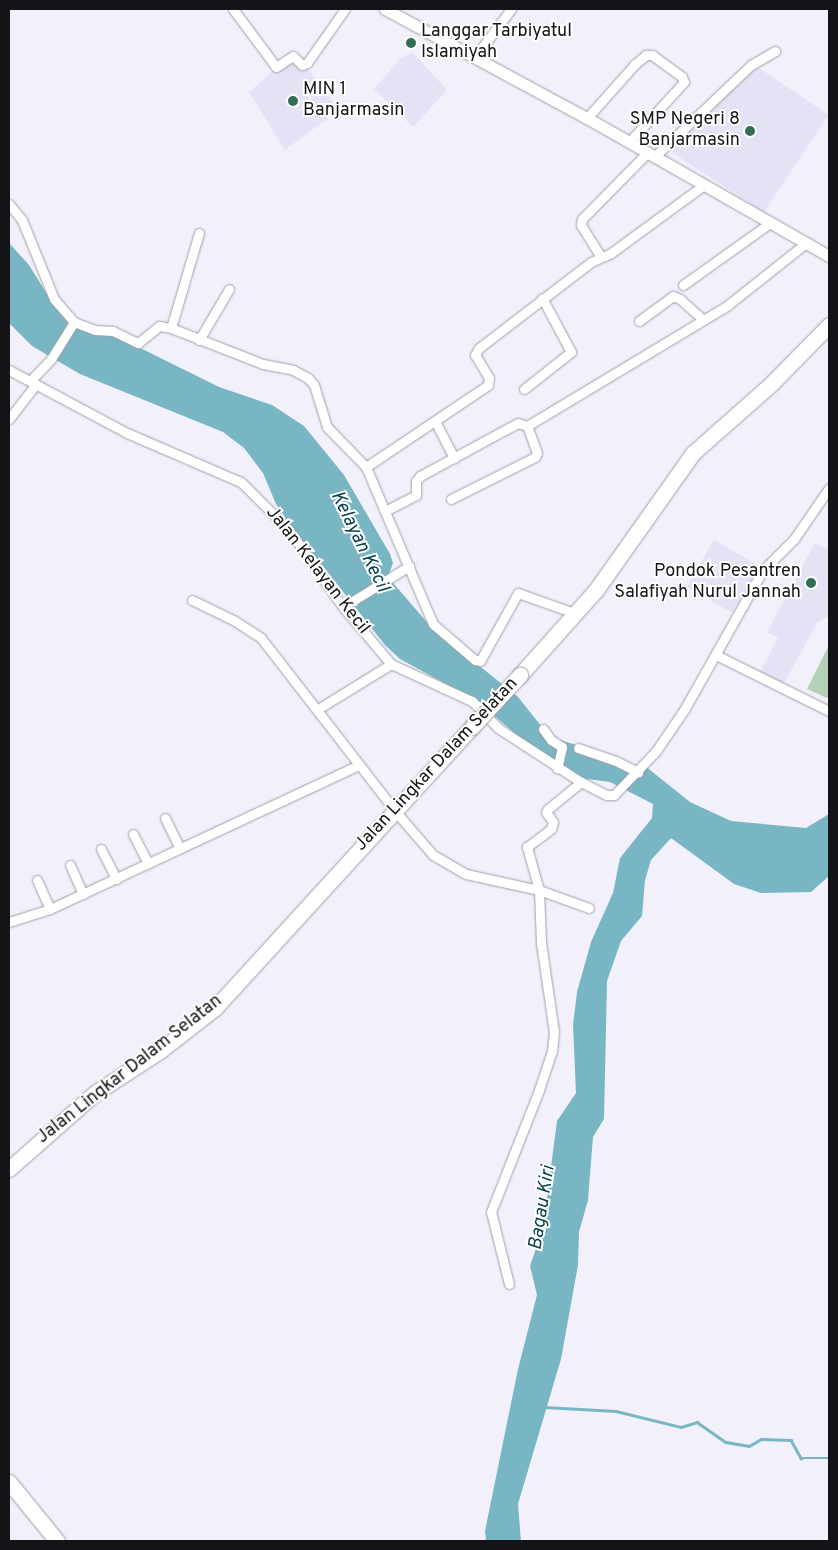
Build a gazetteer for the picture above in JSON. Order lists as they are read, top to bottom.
{
  "streets": {
    "main road": ["Jalan Lingkar Dalam Selatan"],
    "street": ["Jalan Kelayan Kecil"]
  },
  "water": ["Kelayan Kecil", "Bagau Kiri"],
  "places": [
    "Langgar Tarbiyatul Islamiyah",
    "MIN 1 Banjarmasin",
    "SMP Negeri 8 Banjarmasin",
    "Pondok Pesantren Salafiyah Nurul Jannah"
  ]
}
